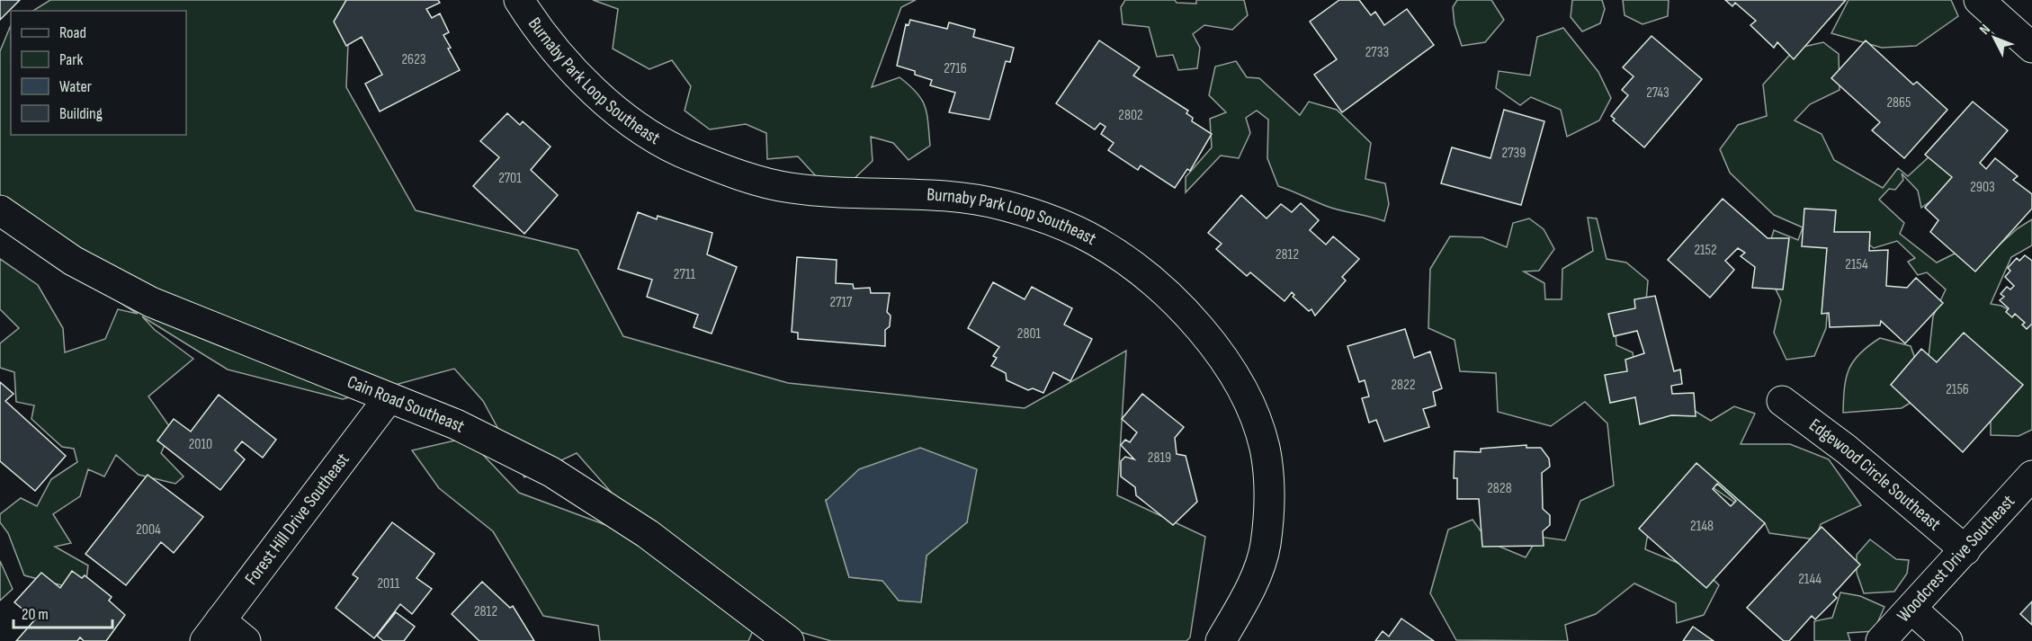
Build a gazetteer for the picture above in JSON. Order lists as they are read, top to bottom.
{
  "streets": {
    "street": [
      "Burnaby Park Loop Southeast",
      "Cain Road Southeast",
      "Edgewood Circle Southeast",
      "Forest Hill Drive Southeast",
      "Woodcrest Drive Southeast"
    ]
  },
  "crossings": [
    ["Cain Road Southeast", "Forest Hill Drive Southeast"],
    ["Edgewood Circle Southeast", "Woodcrest Drive Southeast"]
  ],
  "house_numbers": [
    "2733",
    "2623",
    "2716",
    "2743",
    "2865",
    "2802",
    "2739",
    "2701",
    "2903",
    "2152",
    "2812",
    "2154",
    "2711",
    "2717",
    "2801",
    "2822",
    "2156",
    "2010",
    "2819",
    "2828",
    "2148",
    "2004",
    "2144",
    "2011",
    "2812"
  ],
  "legend": [
    "Road",
    "Park",
    "Water",
    "Building"
  ],
  "scale_bar": "20 m",
  "north": "top left"
}
